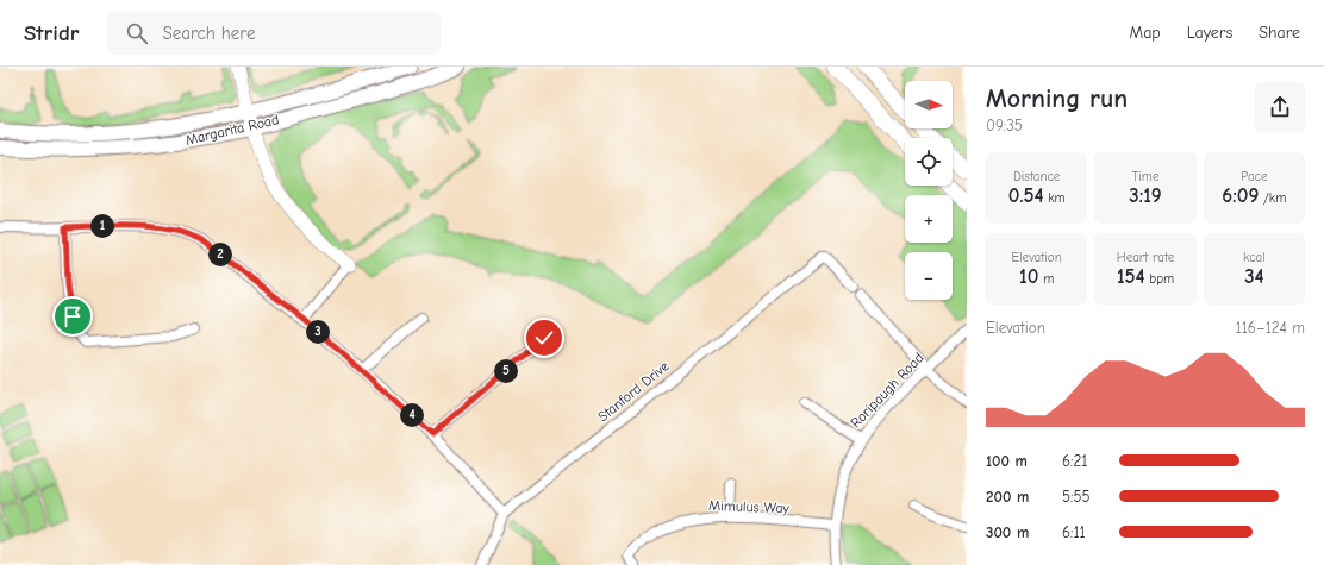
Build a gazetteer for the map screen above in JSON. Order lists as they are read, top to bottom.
{
  "streets": {
    "main road": ["Margarita Road"],
    "street": ["Roripaugh Road", "Stanford Drive", "Mimulus Way"]
  },
  "crossings": [
    ["Roripaugh Road", "Mimulus Way"]
  ],
  "north": "right",
  "page": {
    "header": "Stridr",
    "search": "Search here",
    "nav": ["Map", "Layers", "Share"],
    "heading": ["Morning run", "09:35"],
    "map_buttons": ["+", "−"],
    "stats": [
      ["Distance", "0.54 km"],
      ["Time", "3:19"],
      ["Pace", "6:09 /km"],
      ["Elevation", "10 m"],
      ["Heart rate", "154 bpm"],
      ["kcal", "34"]
    ],
    "pins": [
      "1",
      "2",
      "3",
      "5",
      "4"
    ],
    "chart": ["Elevation", "116–124 m"],
    "list": [
      {
        "name": "100 m",
        "note": "6:21"
      },
      {
        "name": "200 m",
        "note": "5:55"
      },
      {
        "name": "300 m",
        "note": "6:11"
      }
    ]
  }
}
